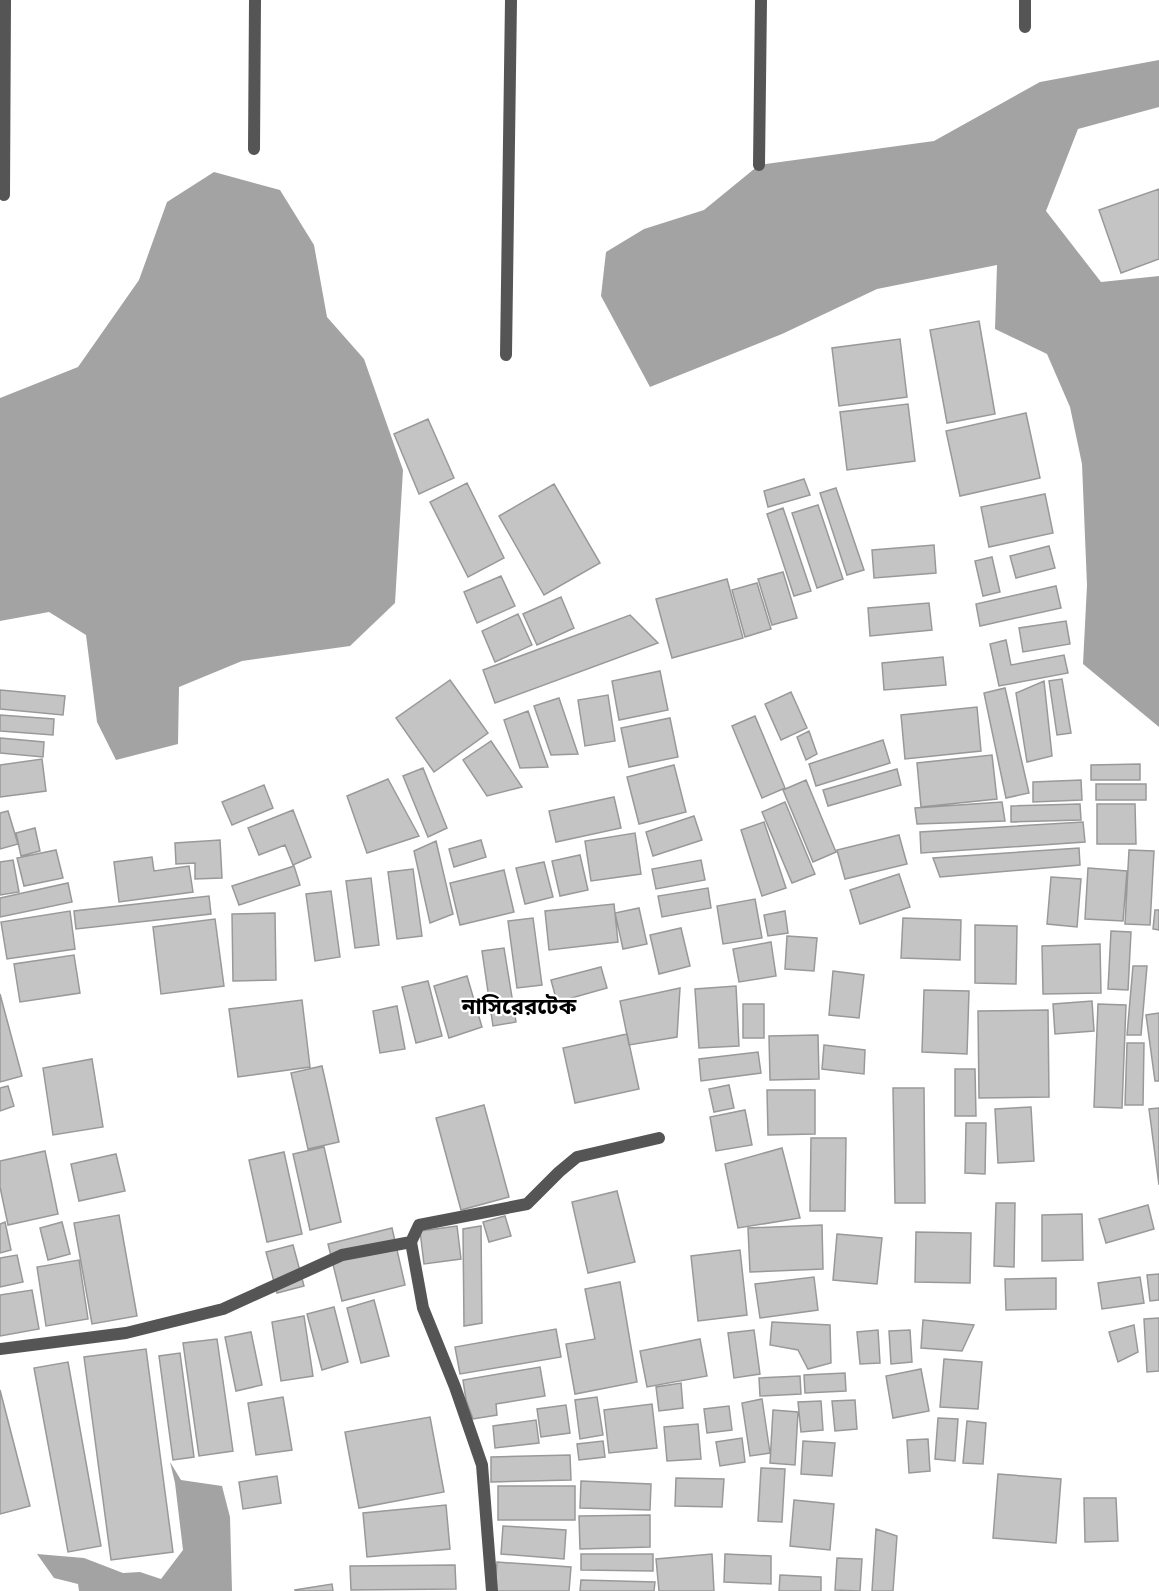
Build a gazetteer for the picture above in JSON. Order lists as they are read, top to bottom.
{
  "districts": ["নাসিরেরটেক"]
}
